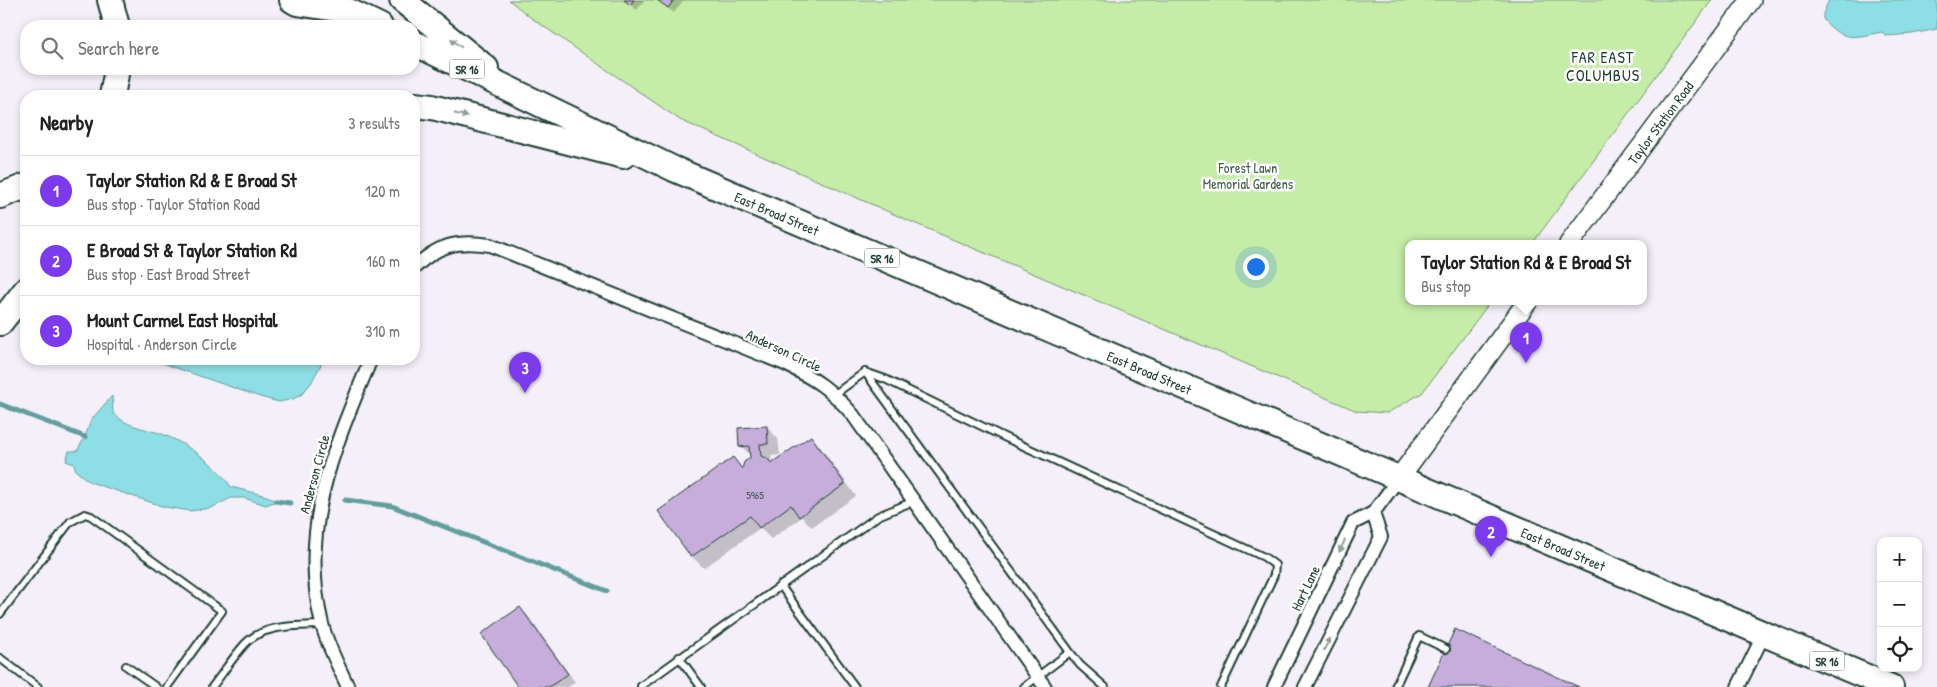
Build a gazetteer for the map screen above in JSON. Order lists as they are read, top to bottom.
{
  "streets": {
    "highway": ["SR 16", "East Broad Street"],
    "main road": ["Taylor Station Road"],
    "street": ["Anderson Circle", "Hart Lane"]
  },
  "crossings": [
    ["East Broad Street", "Hart Lane"]
  ],
  "districts": ["FAR EAST COLUMBUS"],
  "parks": ["Forest Lawn Memorial Gardens"],
  "house_numbers": ["5965"],
  "page": {
    "search": "Search here",
    "heading": ["Nearby", "3 results"],
    "list": [
      {
        "mark": "1",
        "name": "Taylor Station Rd & E Broad St",
        "note": "Bus stop · Taylor Station Road",
        "value": "120 m"
      },
      {
        "mark": "2",
        "name": "E Broad St & Taylor Station Rd",
        "note": "Bus stop · East Broad Street",
        "value": "160 m"
      },
      {
        "mark": "3",
        "name": "Mount Carmel East Hospital",
        "note": "Hospital · Anderson Circle",
        "value": "310 m"
      }
    ],
    "popup": ["Taylor Station Rd & E Broad St", "Bus stop"],
    "pins": ["1", "3", "2"],
    "map_buttons": ["+", "−"]
  }
}
